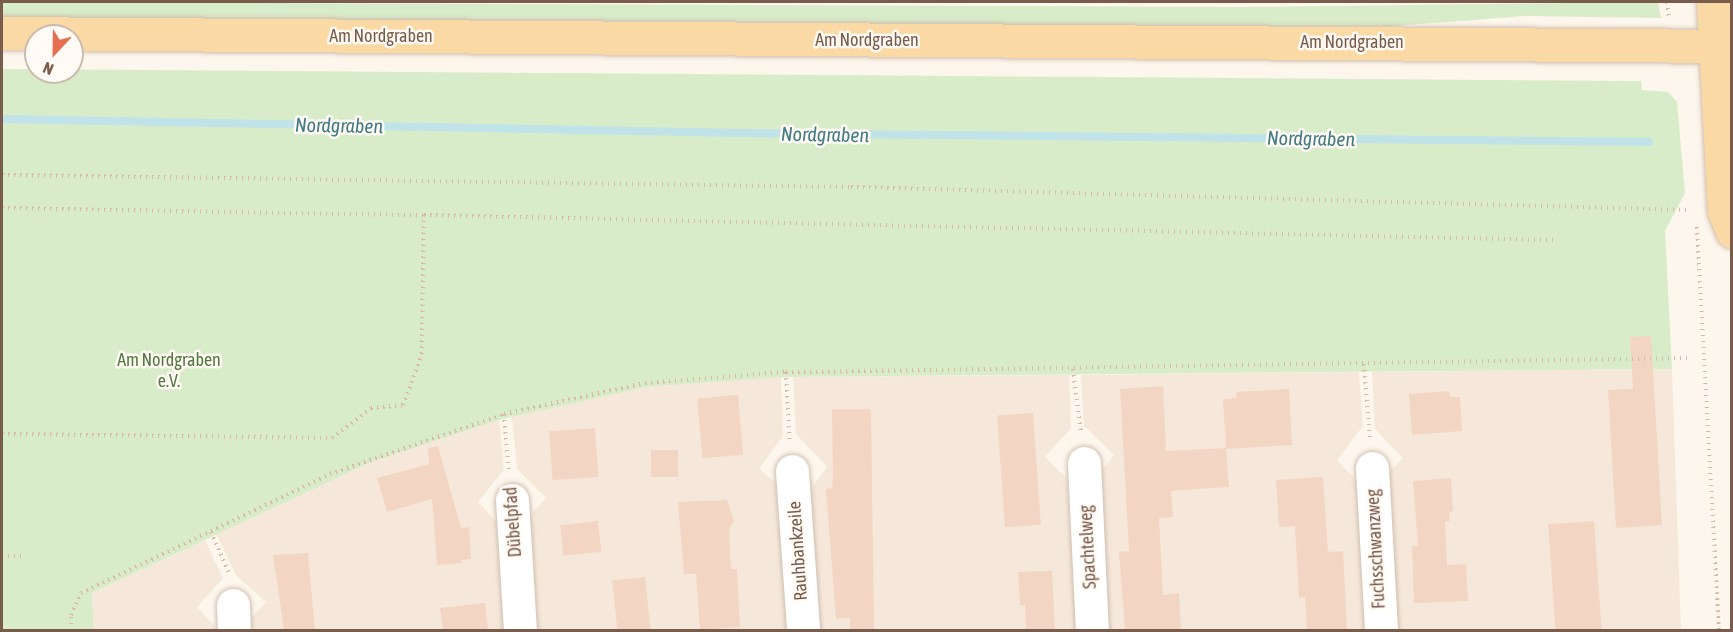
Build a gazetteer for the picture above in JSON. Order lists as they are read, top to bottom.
{
  "streets": {
    "main road": ["Am Nordgraben"],
    "street": [
      "Dübelpfad",
      "Spachtelweg",
      "Fuchsschwanzweg",
      "Rauhbankzeile"
    ]
  },
  "water": ["Nordgraben"],
  "parks": ["Am Nordgraben e.V."],
  "north": "bottom"
}
